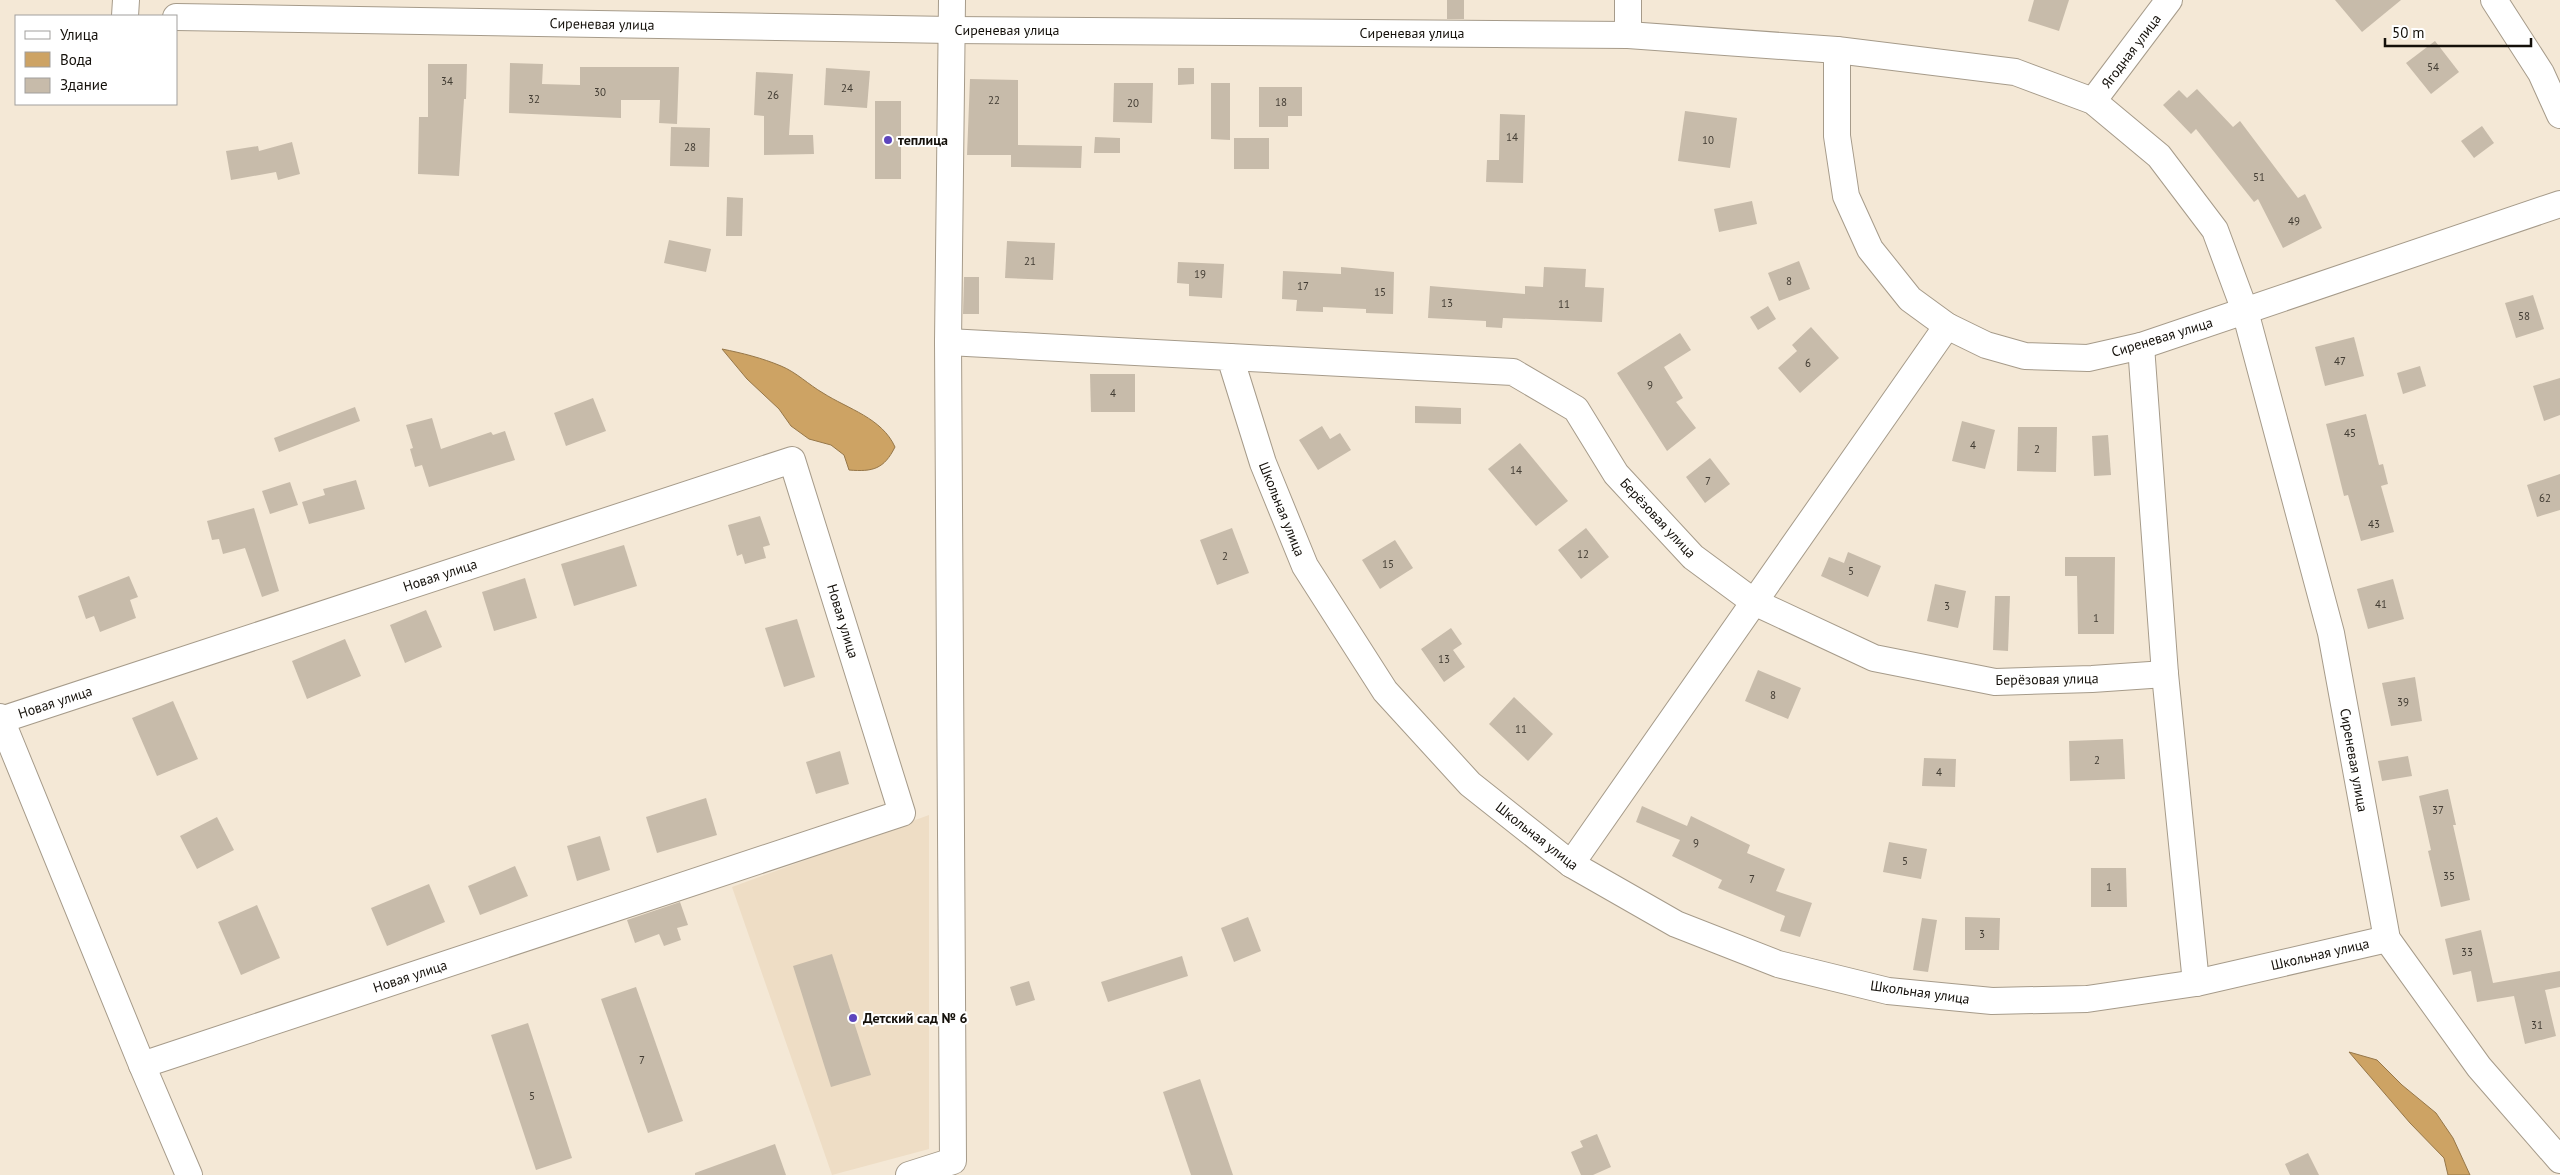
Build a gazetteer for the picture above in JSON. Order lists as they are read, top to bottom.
{
  "streets": {
    "street": [
      "Сиреневая улица",
      "Ягодная улица",
      "Школьная улица",
      "Берёзовая улица",
      "Новая улица"
    ]
  },
  "crossings": [
    ["Сиреневая улица", "Ягодная улица"],
    ["Сиреневая улица", "Школьная улица"],
    ["Школьная улица", "Берёзовая улица"]
  ],
  "places": ["теплица", "Детский сад № 6"],
  "house_numbers": [
    "54",
    "34",
    "24",
    "30",
    "26",
    "32",
    "22",
    "18",
    "20",
    "14",
    "10",
    "28",
    "51",
    "49",
    "21",
    "19",
    "8",
    "17",
    "15",
    "13",
    "11",
    "58",
    "47",
    "6",
    "9",
    "4",
    "45",
    "4",
    "2",
    "14",
    "7",
    "62",
    "43",
    "12",
    "2",
    "15",
    "5",
    "41",
    "3",
    "1",
    "13",
    "8",
    "39",
    "11",
    "2",
    "4",
    "37",
    "9",
    "5",
    "35",
    "7",
    "1",
    "3",
    "33",
    "31",
    "7",
    "5"
  ],
  "legend": ["Улица", "Вода", "Здание"],
  "scale_bar": "50 m"
}
